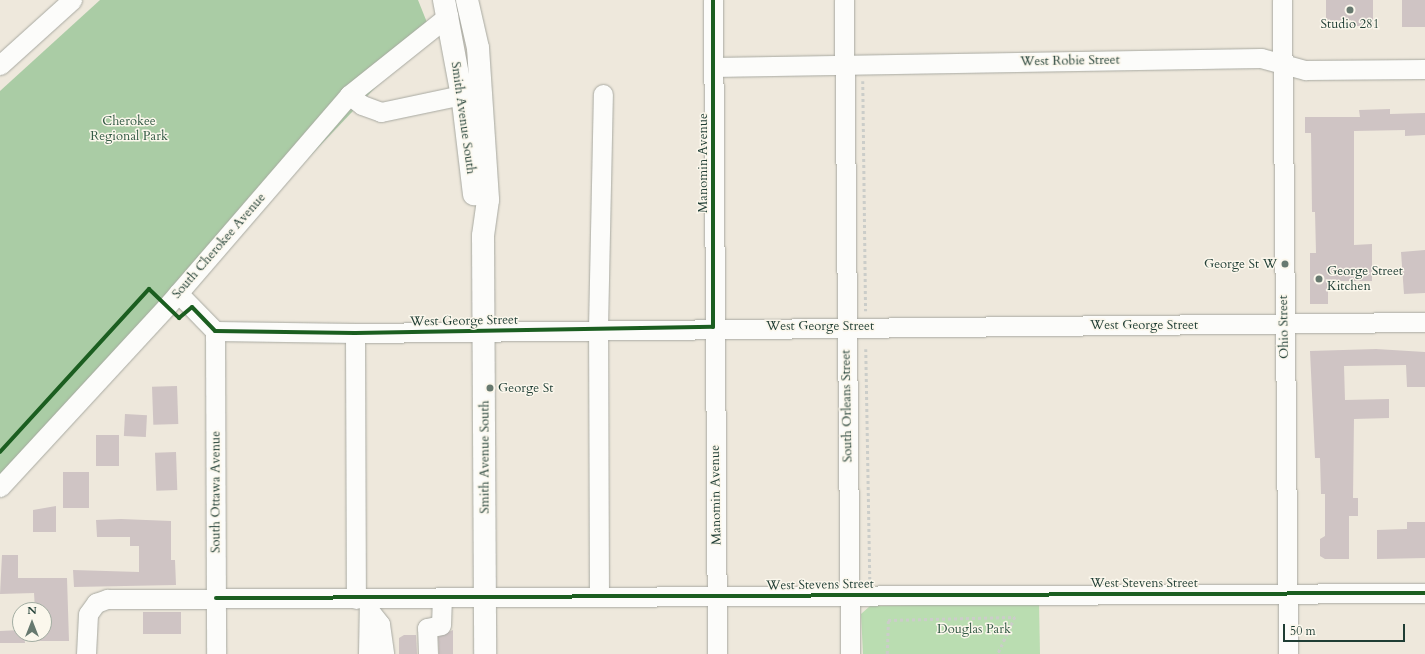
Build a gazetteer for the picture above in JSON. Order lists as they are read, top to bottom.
{
  "streets": {
    "main road": ["Smith Avenue South"],
    "street": [
      "West Robie Street",
      "Manomin Avenue",
      "South Cherokee Avenue",
      "West George Street",
      "Ohio Street",
      "South Orleans Street",
      "South Ottawa Avenue",
      "West Stevens Street"
    ]
  },
  "crossings": [
    ["West Robie Street", "Manomin Avenue"],
    ["West Robie Street", "Ohio Street"],
    ["West Robie Street", "South Orleans Street"],
    ["Smith Avenue South", "South Cherokee Avenue"],
    ["Smith Avenue South", "West George Street"],
    ["Smith Avenue South", "West Stevens Street"],
    ["Manomin Avenue", "West George Street"],
    ["Manomin Avenue", "West Stevens Street"],
    ["West George Street", "Ohio Street"],
    ["West George Street", "South Orleans Street"],
    ["West George Street", "South Ottawa Avenue"],
    ["Ohio Street", "West Stevens Street"],
    ["South Orleans Street", "West Stevens Street"],
    ["South Ottawa Avenue", "West Stevens Street"]
  ],
  "parks": ["Cherokee Regional Park", "Douglas Park"],
  "places": [
    "Studio 281",
    "George St W",
    "George Street Kitchen",
    "George St"
  ],
  "scale_bar": "50 m",
  "north": "top"
}
